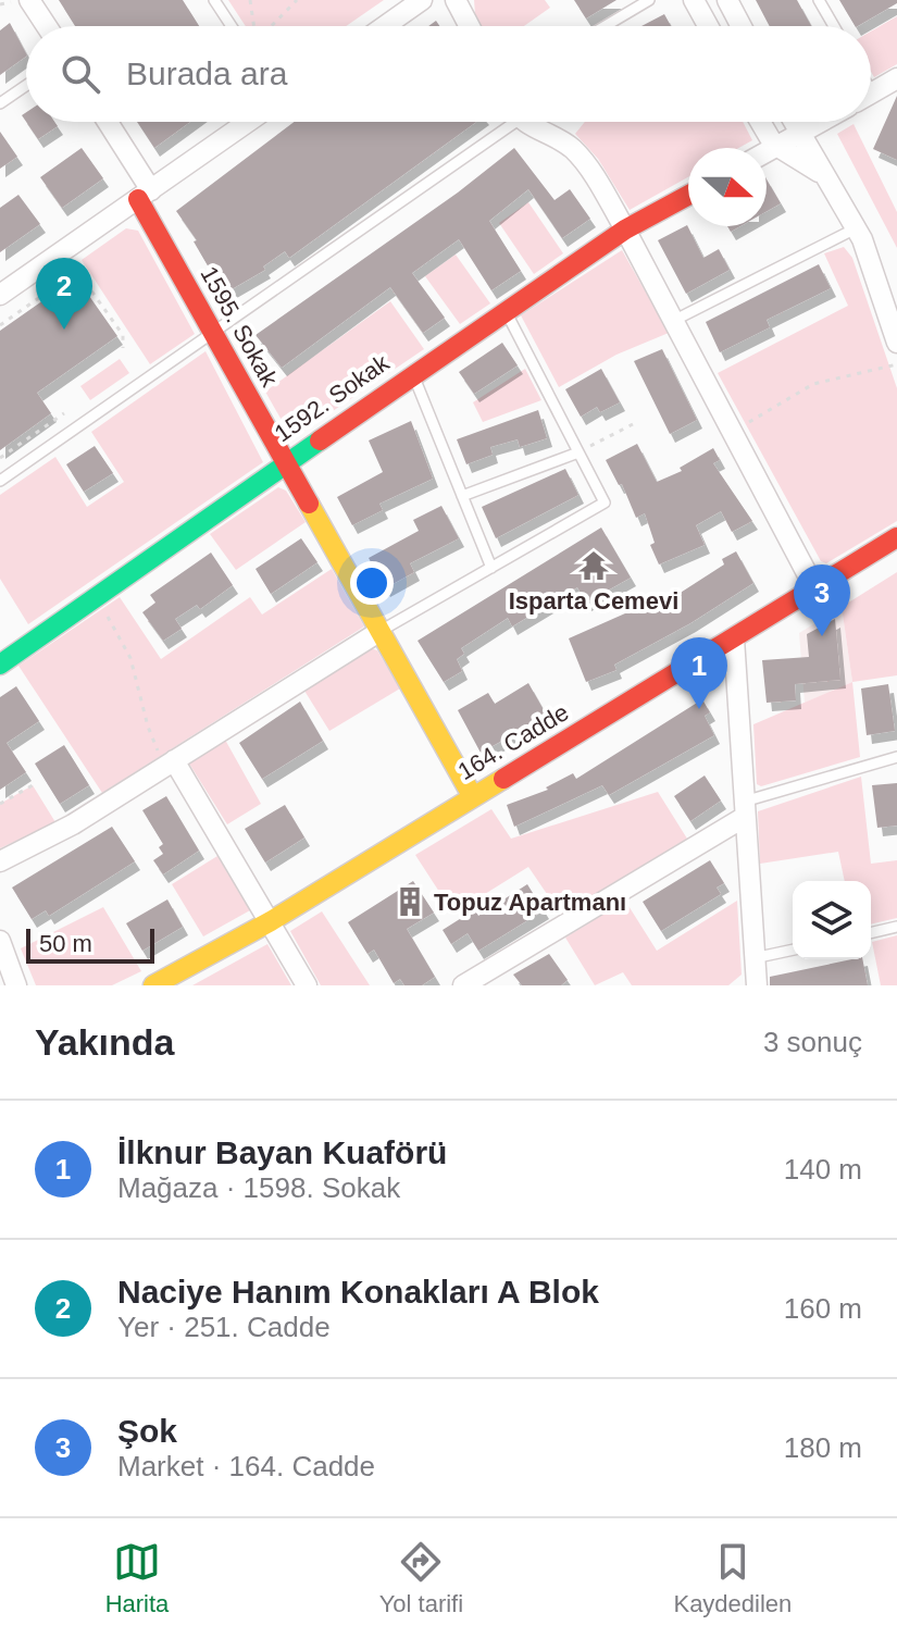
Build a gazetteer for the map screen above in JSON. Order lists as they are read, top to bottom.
{
  "streets": {
    "street": ["1595. Sokak", "1592. Sokak", "164. Cadde"]
  },
  "crossings": [
    ["1595. Sokak", "1592. Sokak"],
    ["1595. Sokak", "164. Cadde"]
  ],
  "places": {
    "temple": ["Isparta Cemevi"],
    "building": ["Topuz Apartmanı"]
  },
  "scale_bar": "50 m",
  "north": "right",
  "page": {
    "search": "Burada ara",
    "pins": ["2", "3", "1"],
    "scale": "50 m",
    "heading": ["Yakında", "3 sonuç"],
    "list": [
      {
        "mark": "1",
        "name": "İlknur Bayan Kuaförü",
        "note": "Mağaza · 1598. Sokak",
        "value": "140 m"
      },
      {
        "mark": "2",
        "name": "Naciye Hanım Konakları A Blok",
        "note": "Yer · 251. Cadde",
        "value": "160 m"
      },
      {
        "mark": "3",
        "name": "Şok",
        "note": "Market · 164. Cadde",
        "value": "180 m"
      }
    ],
    "nav": ["Harita", "Yol tarifi", "Kaydedilen"]
  }
}
